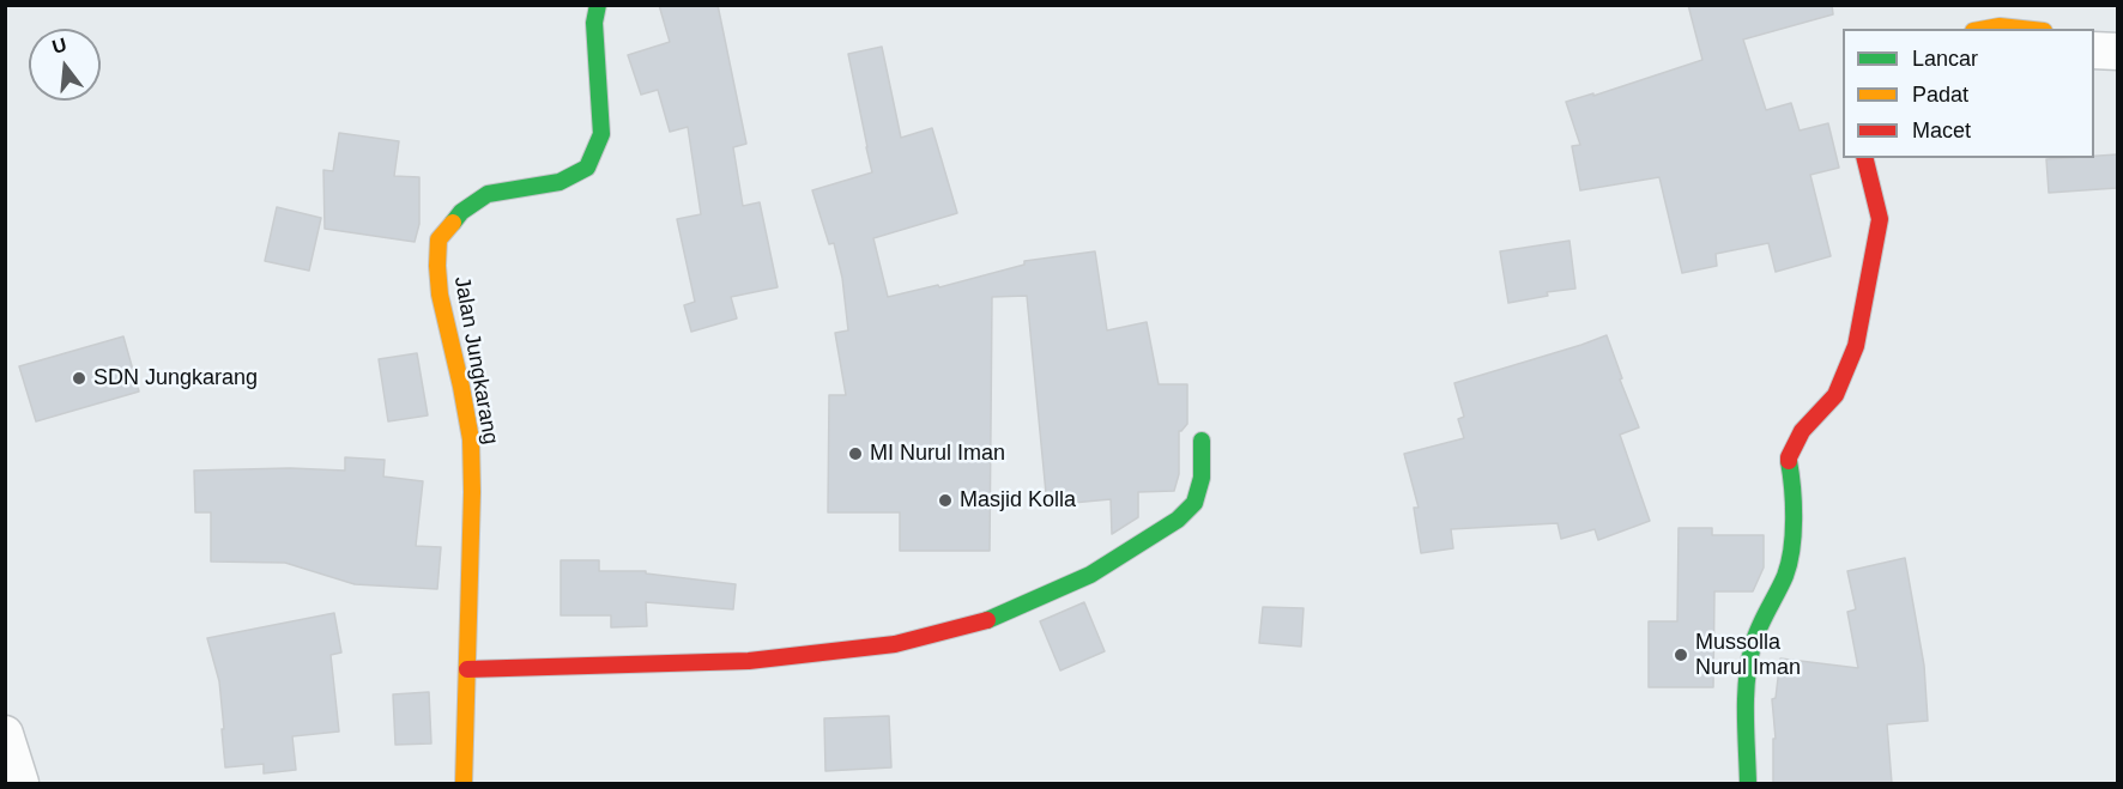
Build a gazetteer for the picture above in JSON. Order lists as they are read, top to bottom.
{
  "streets": {
    "street": ["Jalan Jungkarang"]
  },
  "places": [
    "SDN Jungkarang",
    "MI Nurul Iman",
    "Masjid Kolla",
    "Mussolla Nurul Iman"
  ],
  "legend": ["Lancar", "Padat", "Macet"],
  "north": "top"
}
